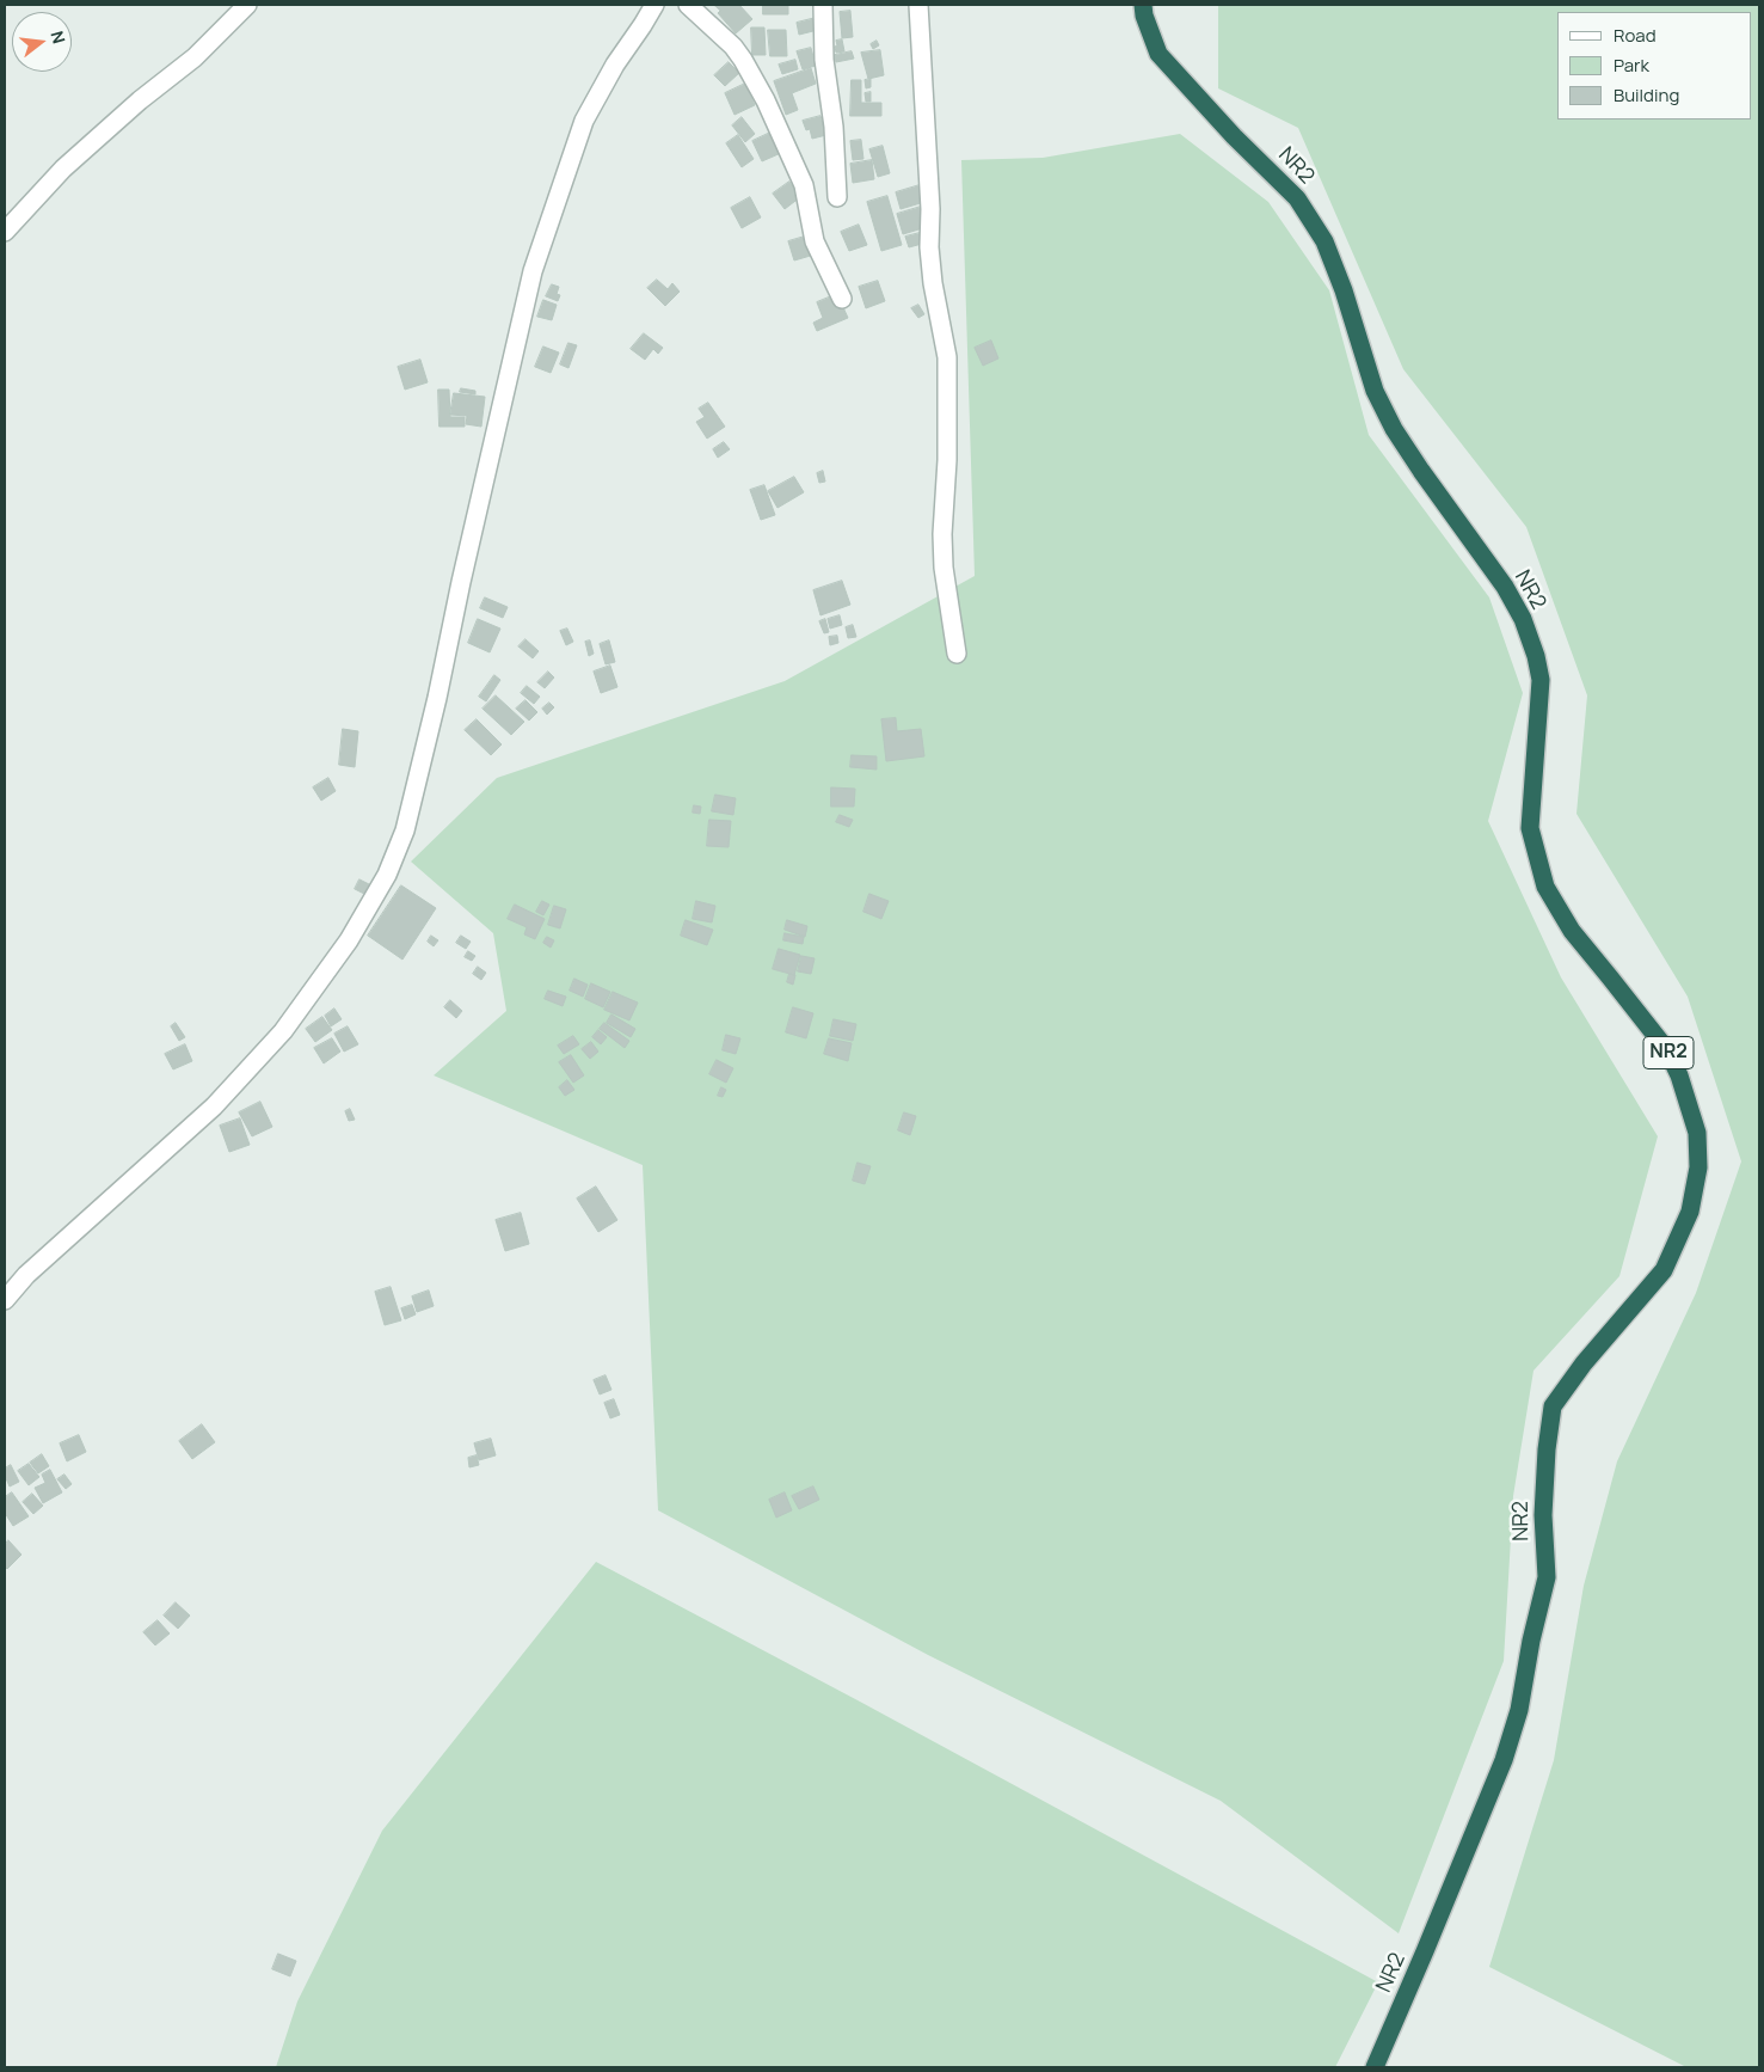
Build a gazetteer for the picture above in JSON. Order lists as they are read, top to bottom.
{
  "streets": {
    "highway": ["NR2"]
  },
  "legend": ["Road", "Park", "Building"],
  "north": "right"
}
